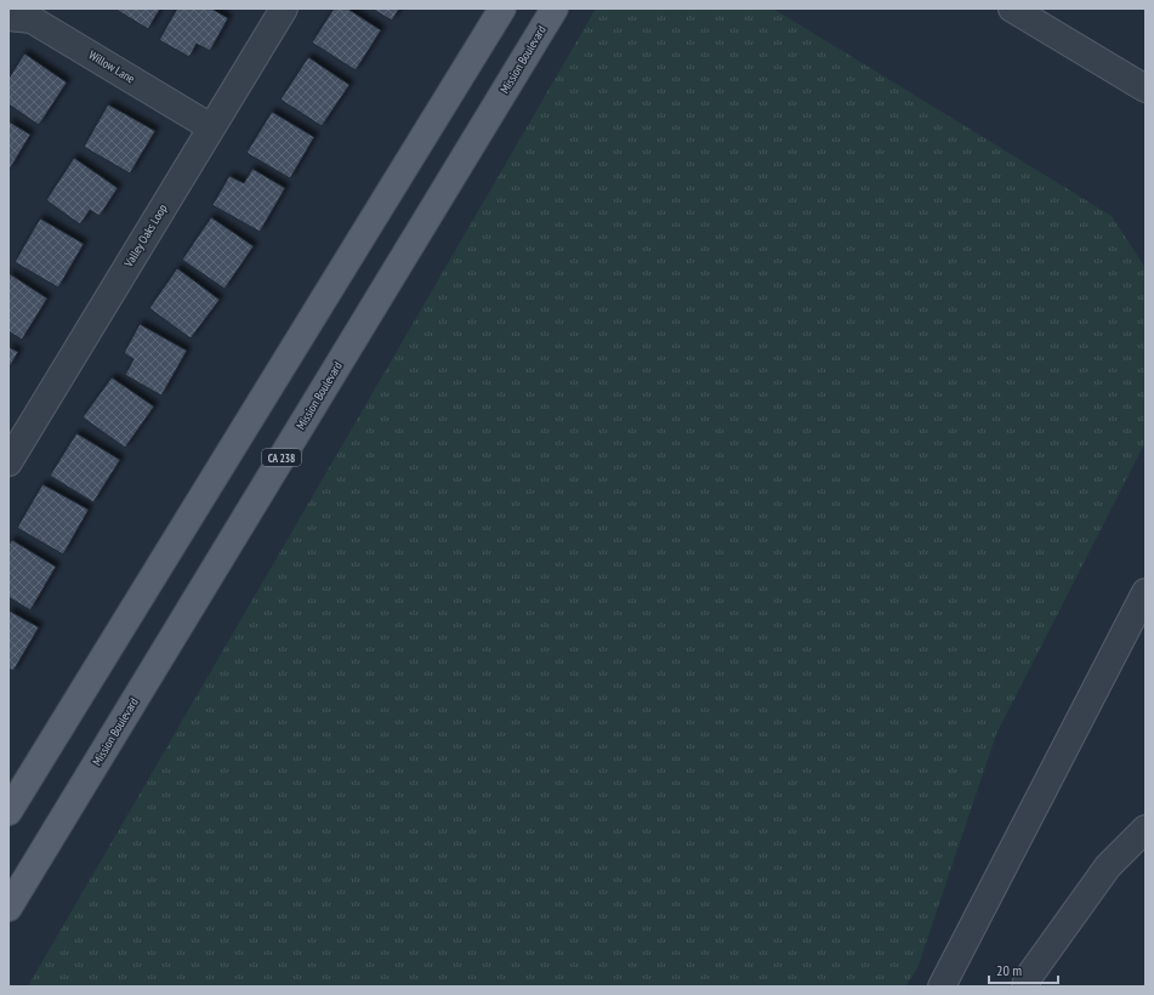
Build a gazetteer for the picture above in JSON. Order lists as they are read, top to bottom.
{
  "streets": {
    "main road": ["Mission Boulevard", "CA 238"],
    "street": ["Willow Lane", "Valley Oaks Loop"]
  },
  "crossings": [
    ["Willow Lane", "Valley Oaks Loop"]
  ],
  "scale_bar": "20 m"
}
